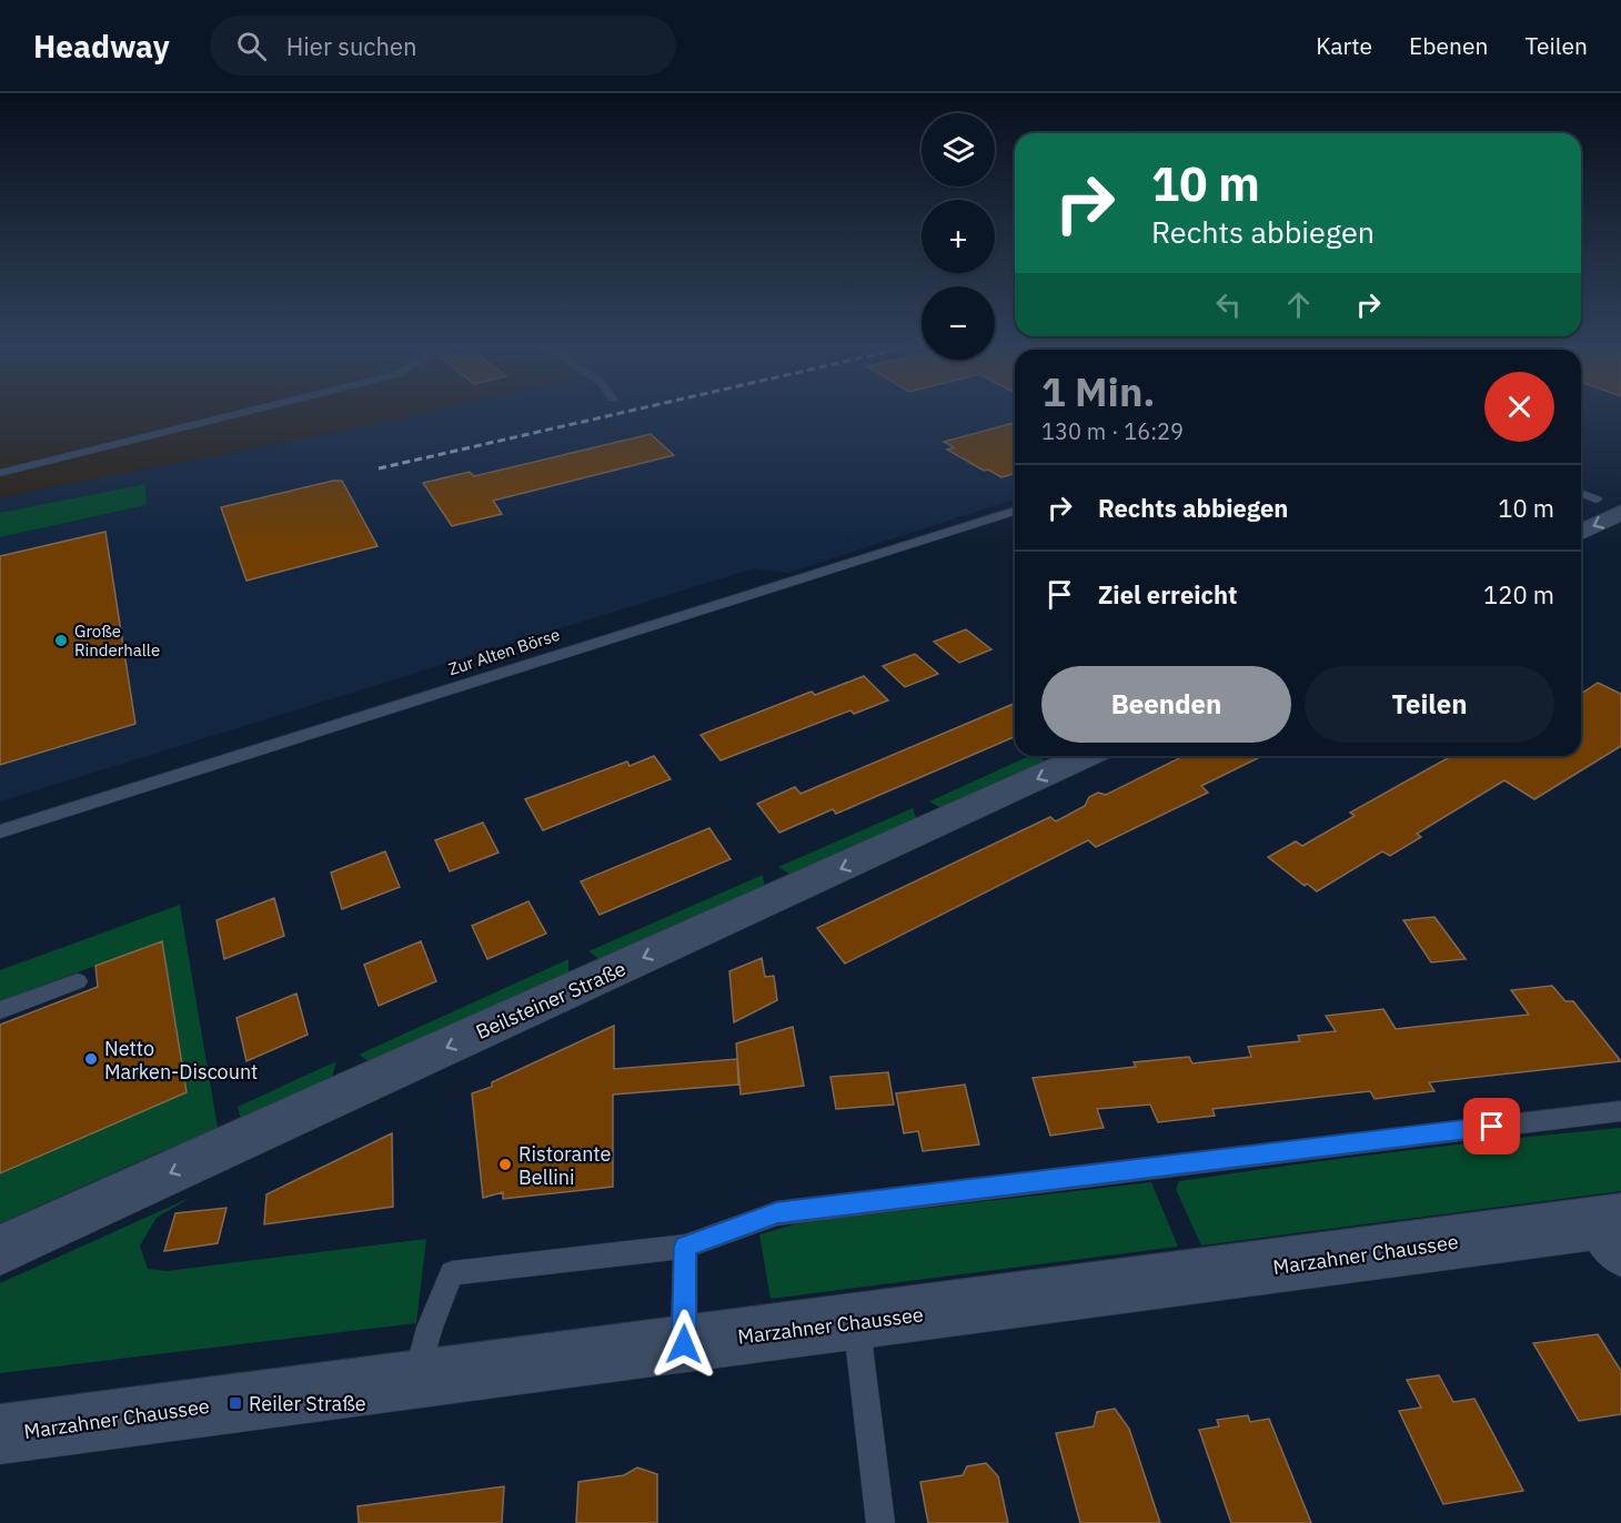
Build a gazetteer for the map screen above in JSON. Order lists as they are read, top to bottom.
{
  "streets": {
    "street": ["Beilsteiner Straße", "Marzahner Chaussee"],
    "lane": ["Zur Alten Börse"]
  },
  "one_way": ["Beilsteiner Straße"],
  "places": {
    "other": ["Große Rinderhalle", "Netto Marken-Discount", "Ristorante Bellini"],
    "transit": ["Reiler Straße"]
  },
  "page": {
    "header": "Headway",
    "search": "Hier suchen",
    "nav": ["Karte", "Ebenen", "Teilen"],
    "map_buttons": ["+", "−"],
    "turn": ["10 m", "Rechts abbiegen"],
    "heading": ["1 Min.", "130 m · 16:29"],
    "list": [
      {
        "name": "Rechts abbiegen",
        "value": "10 m"
      },
      {
        "name": "Ziel erreicht",
        "value": "120 m"
      }
    ],
    "buttons": ["Beenden", "Teilen"]
  }
}
